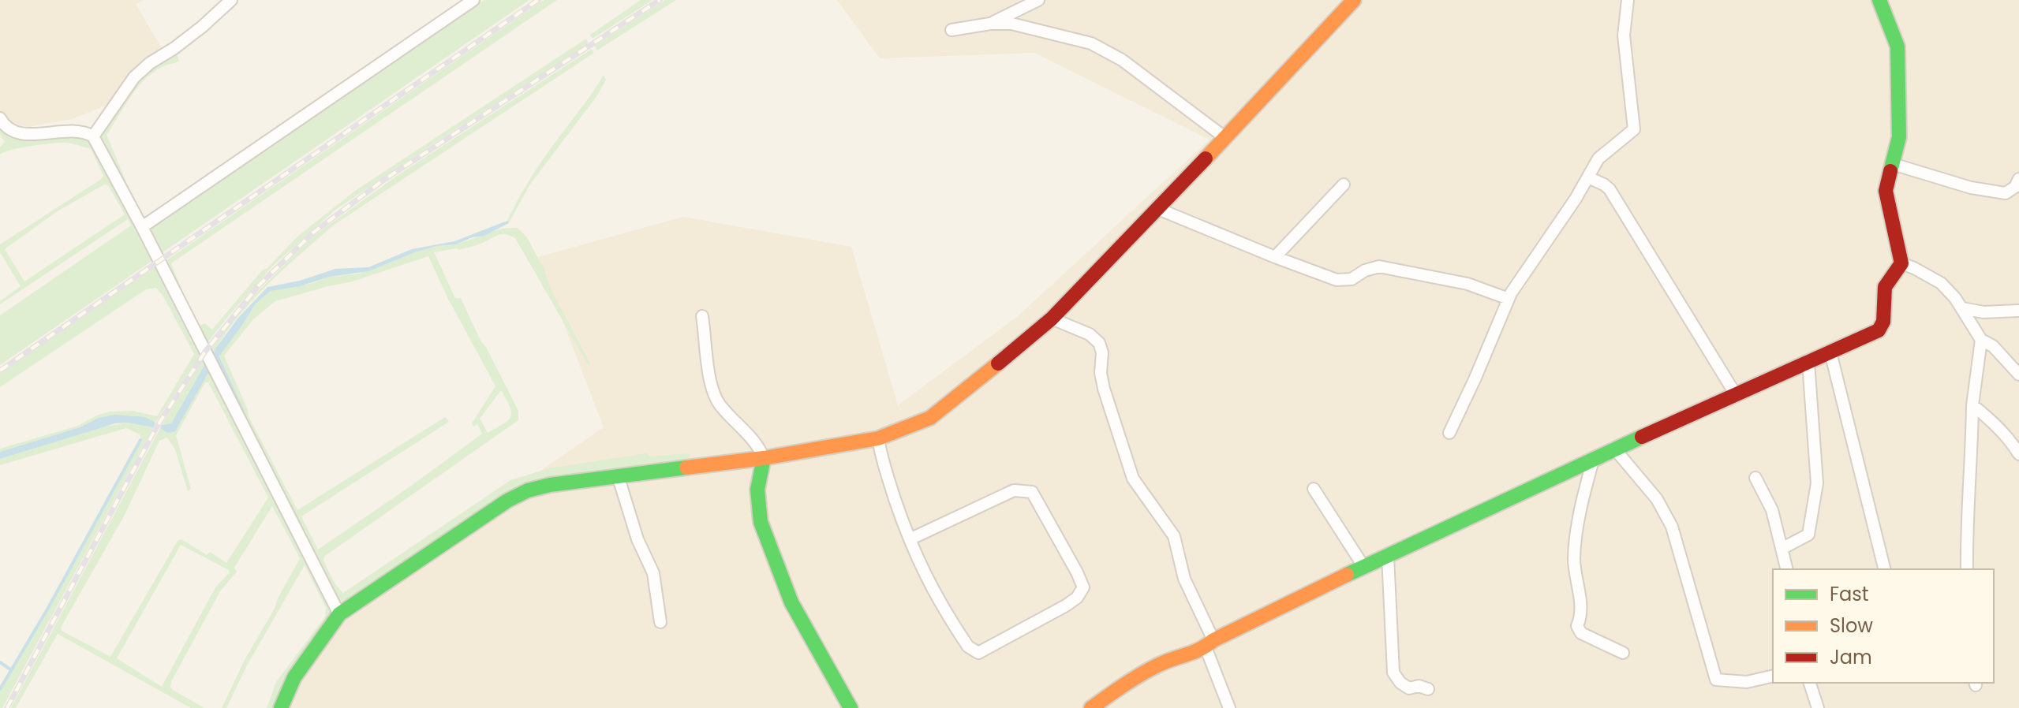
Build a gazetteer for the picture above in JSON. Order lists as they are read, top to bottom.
{
  "legend": ["Fast", "Slow", "Jam"]
}
